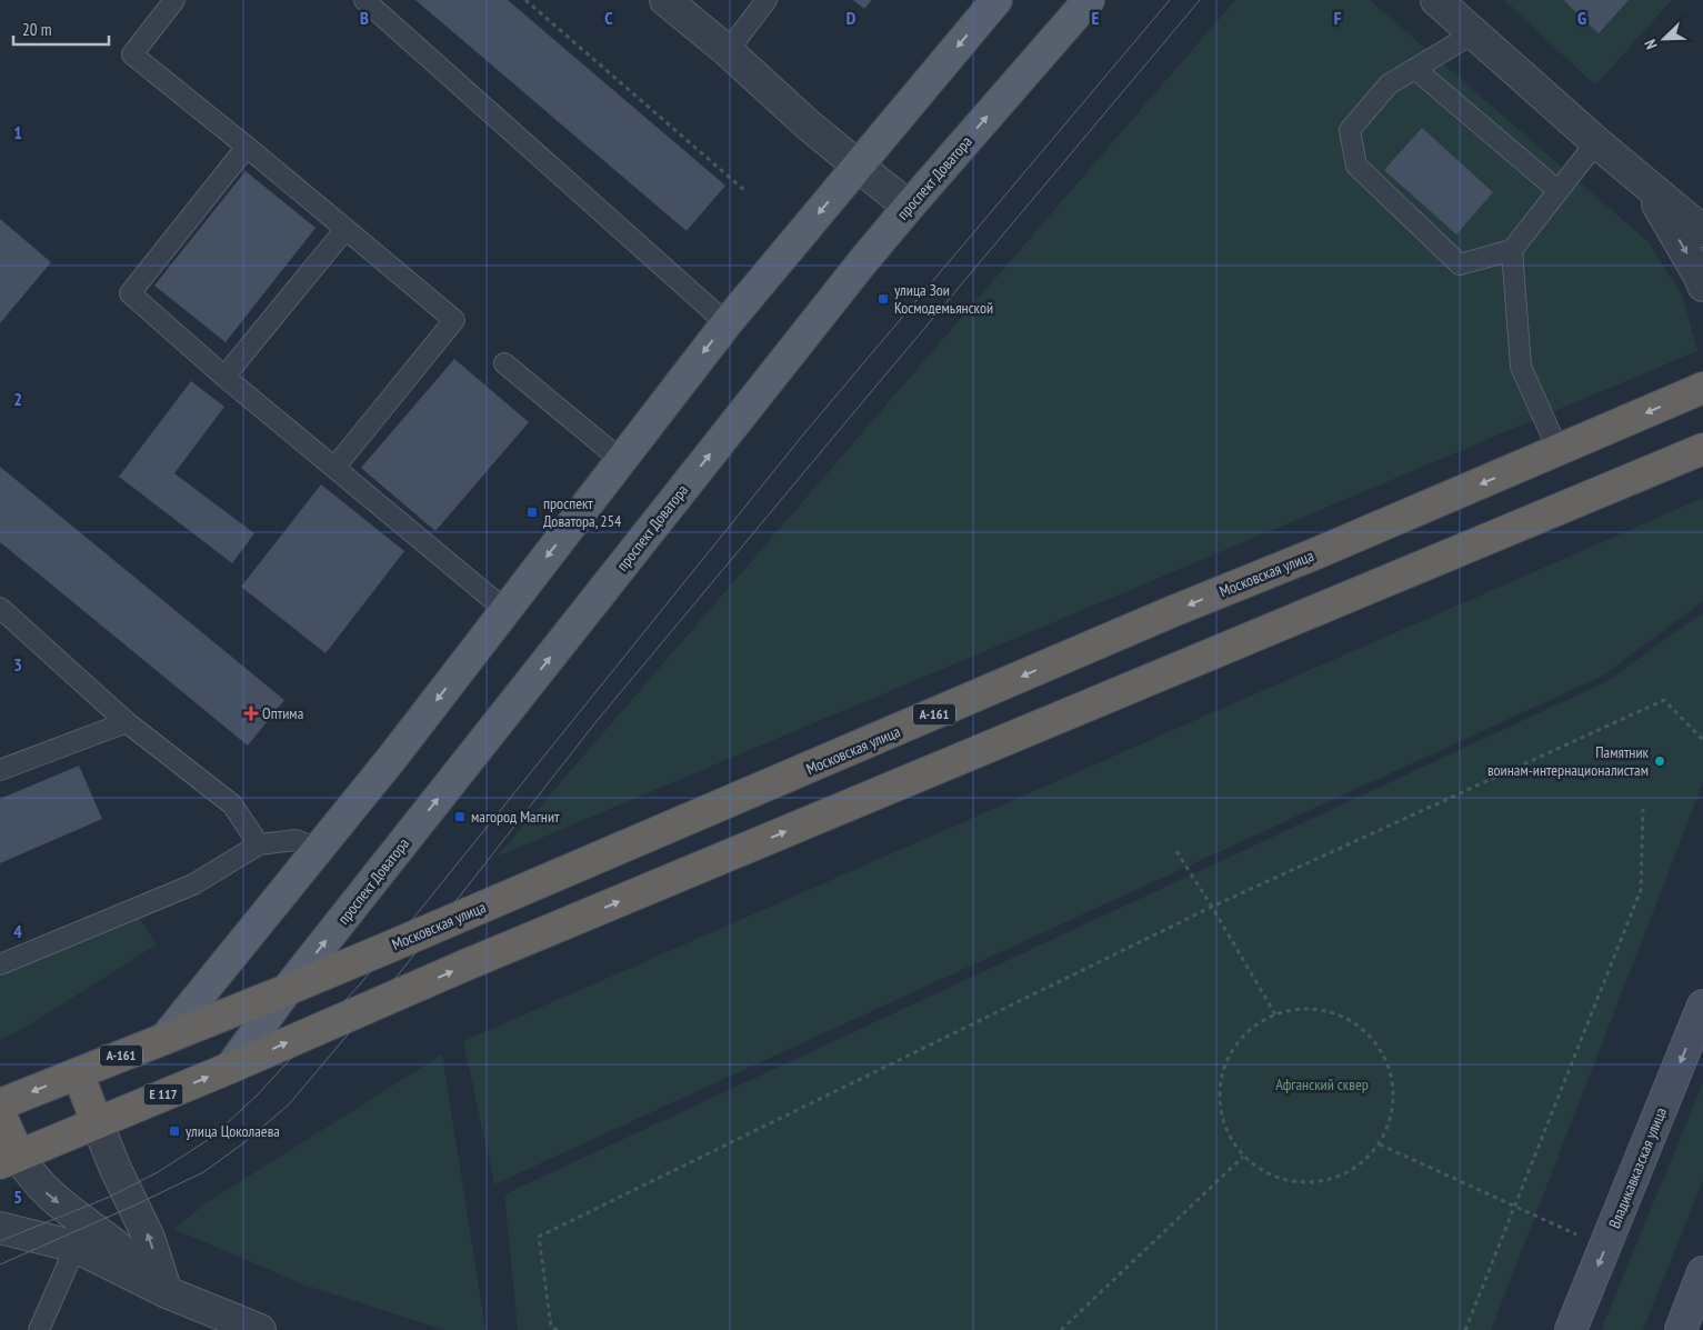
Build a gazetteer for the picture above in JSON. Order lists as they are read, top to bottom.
{
  "streets": {
    "highway": ["Московская улица", "А-161", "E 117"],
    "main road": ["проспект Доватора", "Владикавказская улица"]
  },
  "crossings": [
    ["проспект Доватора", "Московская улица"],
    ["проспект Доватора", "E 117"]
  ],
  "one_way": ["Владикавказская улица"],
  "parks": ["Афганский сквер"],
  "places": {
    "transit": [
      "улица Зои Космодемьянской",
      "проспект Доватора, 254",
      "магород Магнит",
      "улица Цоколаева"
    ],
    "health": ["Оптима"],
    "other": ["Памятник воинам-интернационалистам"]
  },
  "scale_bar": "20 m",
  "north": "bottom left",
  "grid": {
    "columns": [
      "B",
      "C",
      "D",
      "E",
      "F",
      "G"
    ],
    "rows": [
      "1",
      "2",
      "3",
      "4",
      "5"
    ]
  }
}
